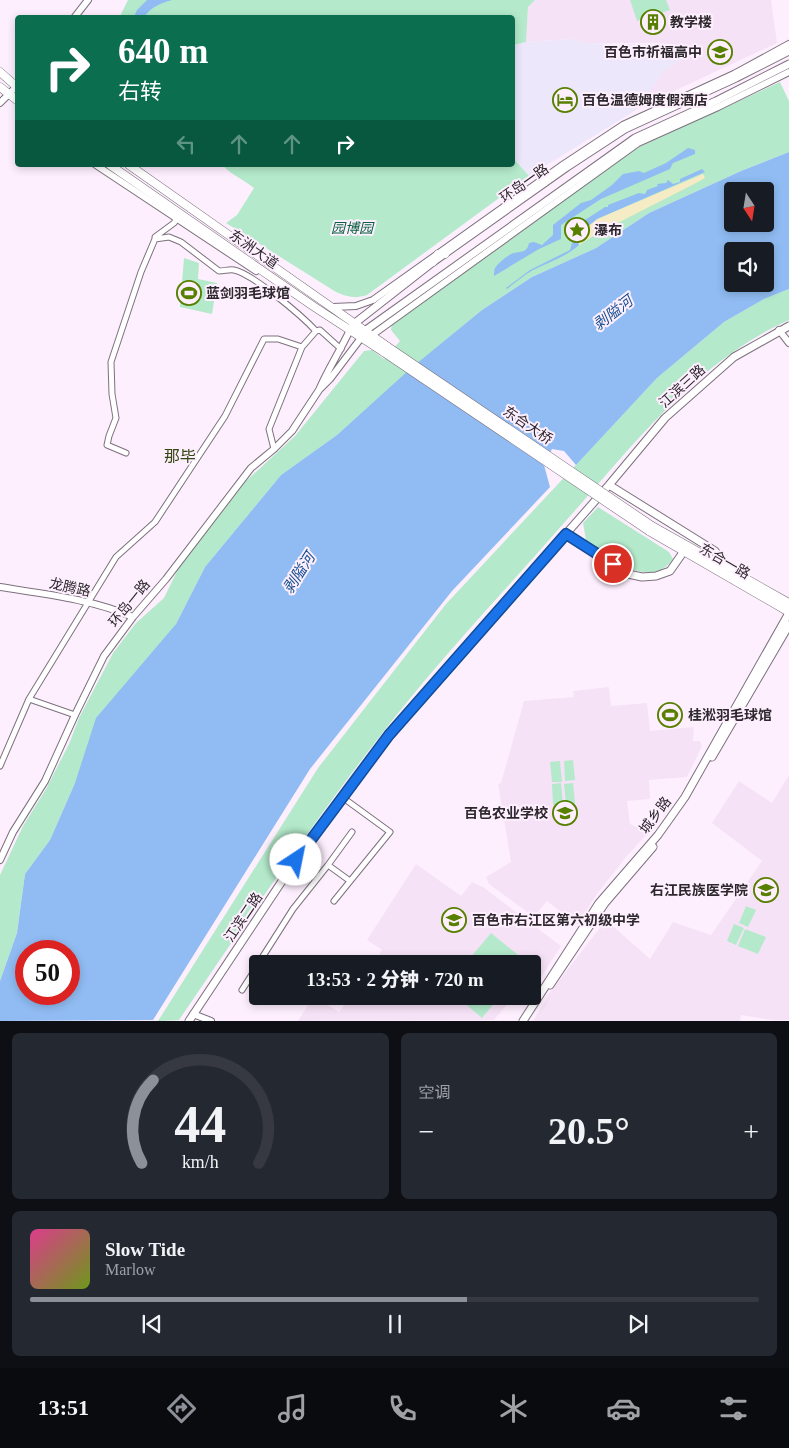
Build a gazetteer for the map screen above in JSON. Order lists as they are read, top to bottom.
{
  "streets": {
    "main road": [
      "环岛一路",
      "东洲大道",
      "江滨三路",
      "东合大桥",
      "东合一路",
      "城乡路",
      "江滨二路"
    ],
    "street": ["龙腾路"]
  },
  "crossings": [
    ["环岛一路", "东洲大道"],
    ["环岛一路", "龙腾路"],
    ["东洲大道", "东合大桥"],
    ["江滨三路", "江滨二路"],
    ["东合大桥", "东合一路"],
    ["东合一路", "城乡路"]
  ],
  "districts": ["那毕"],
  "water": ["剥隘河"],
  "parks": ["园博园"],
  "places": {
    "building": ["教学楼"],
    "school or university": [
      "百色市祈福高中",
      "百色农业学校",
      "右江民族医学院",
      "百色市右江区第六初级中学"
    ],
    "hotel": ["百色温德姆度假酒店"],
    "place": ["瀑布"],
    "sports": ["蓝剑羽毛球馆", "桂淞羽毛球馆"]
  },
  "north": "bottom",
  "page": {
    "turn": ["640 m", "右转"],
    "limit": "50",
    "trip": "13:53 · 2 分钟 · 720 m",
    "tile": "空调",
    "heat": ["−", "20.5°", "+"],
    "song": ["Slow Tide", "Marlow"],
    "tabs": "13:51",
    "gauge": ["44", "km/h"]
  }
}
